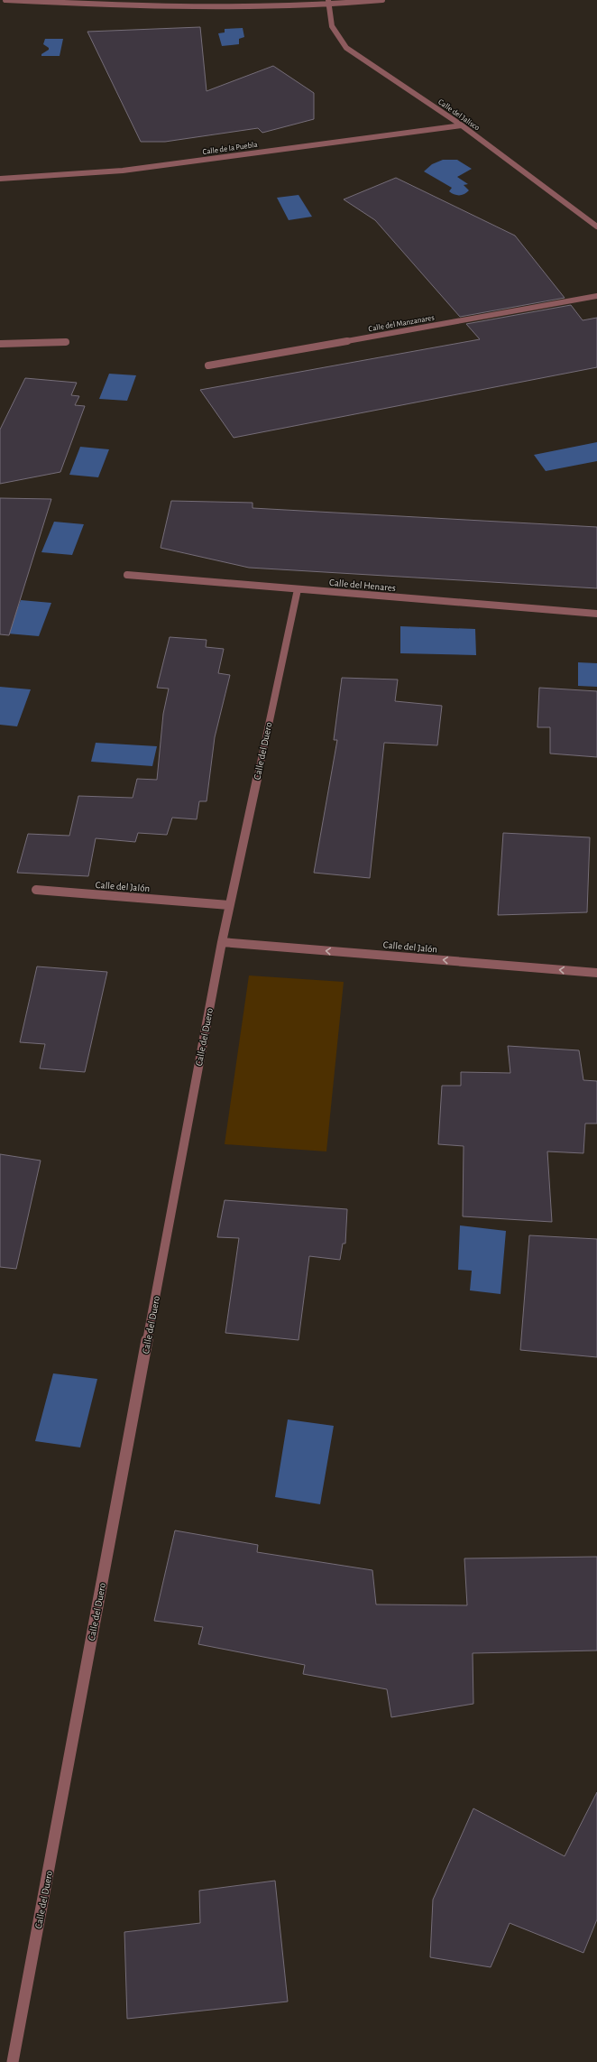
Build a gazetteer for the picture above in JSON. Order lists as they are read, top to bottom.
{
  "streets": {
    "street": [
      "Calle del Jalisco",
      "Calle de la Puebla",
      "Calle del Manzanares",
      "Calle del Henares",
      "Calle del Duero",
      "Calle del Jalón"
    ]
  },
  "crossings": [
    ["Calle del Jalisco", "Calle de la Puebla"],
    ["Calle del Henares", "Calle del Duero"],
    ["Calle del Duero", "Calle del Jalón"]
  ],
  "one_way": ["Calle del Jalón"]
}
